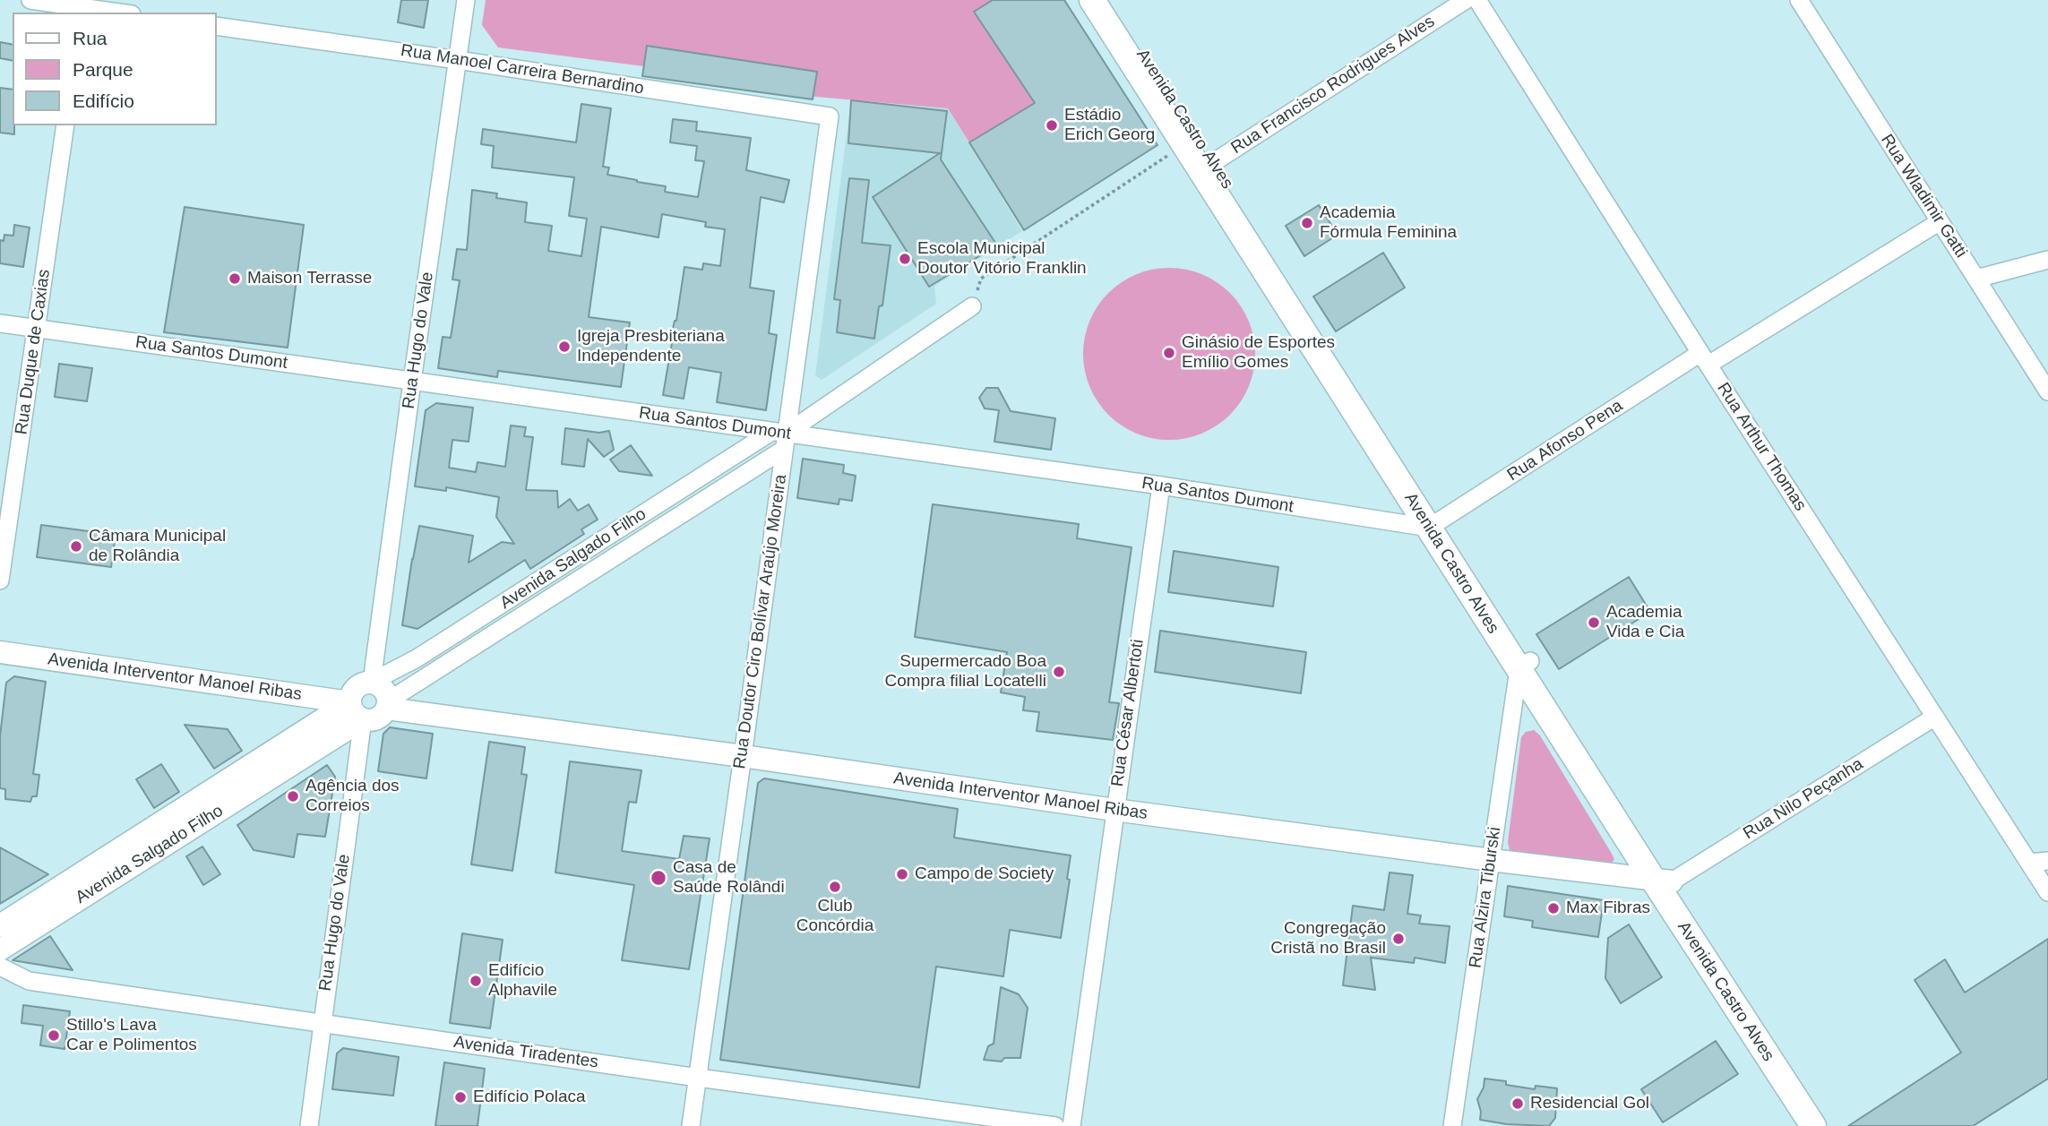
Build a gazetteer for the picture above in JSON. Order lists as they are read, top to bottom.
{
  "streets": {
    "main road": ["Avenida Castro Alves"],
    "street": [
      "Rua Manoel Carreira Bernardino",
      "Rua Francisco Rodrigues Alves",
      "Rua Wladimir Gatti",
      "Rua Hugo do Vale",
      "Rua Duque de Caxias",
      "Rua Santos Dumont",
      "Rua Afonso Pena",
      "Rua Arthur Thomas",
      "Avenida Salgado Filho",
      "Rua Doutor Ciro Bolívar Araújo Moreira",
      "Avenida Interventor Manoel Ribas",
      "Rua César Albertoti",
      "Rua Nilo Peçanha",
      "Rua Alzira Tiburski",
      "Avenida Tiradentes"
    ]
  },
  "crossings": [
    ["Rua Manoel Carreira Bernardino", "Rua Hugo do Vale"],
    ["Rua Manoel Carreira Bernardino", "Rua Doutor Ciro Bolívar Araújo Moreira"],
    ["Rua Francisco Rodrigues Alves", "Avenida Castro Alves"],
    ["Avenida Castro Alves", "Rua Santos Dumont"],
    ["Avenida Castro Alves", "Rua Afonso Pena"],
    ["Avenida Castro Alves", "Avenida Interventor Manoel Ribas"],
    ["Avenida Castro Alves", "Rua Nilo Peçanha"],
    ["Avenida Castro Alves", "Rua Alzira Tiburski"],
    ["Rua Wladimir Gatti", "Rua Afonso Pena"],
    ["Rua Hugo do Vale", "Rua Santos Dumont"],
    ["Rua Hugo do Vale", "Avenida Salgado Filho"],
    ["Rua Hugo do Vale", "Avenida Interventor Manoel Ribas"],
    ["Rua Hugo do Vale", "Avenida Tiradentes"],
    ["Rua Duque de Caxias", "Rua Santos Dumont"],
    ["Rua Santos Dumont", "Rua Afonso Pena"],
    ["Rua Santos Dumont", "Avenida Salgado Filho"],
    ["Rua Santos Dumont", "Rua Doutor Ciro Bolívar Araújo Moreira"],
    ["Rua Santos Dumont", "Rua César Albertoti"],
    ["Rua Afonso Pena", "Rua Arthur Thomas"],
    ["Rua Arthur Thomas", "Rua Nilo Peçanha"],
    ["Avenida Salgado Filho", "Rua Doutor Ciro Bolívar Araújo Moreira"],
    ["Avenida Salgado Filho", "Avenida Interventor Manoel Ribas"],
    ["Rua Doutor Ciro Bolívar Araújo Moreira", "Avenida Interventor Manoel Ribas"],
    ["Rua Doutor Ciro Bolívar Araújo Moreira", "Avenida Tiradentes"],
    ["Avenida Interventor Manoel Ribas", "Rua César Albertoti"],
    ["Avenida Interventor Manoel Ribas", "Rua Nilo Peçanha"],
    ["Avenida Interventor Manoel Ribas", "Rua Alzira Tiburski"]
  ],
  "places": [
    "Estádio Erich Georg",
    "Academia Fórmula Feminina",
    "Escola Municipal Doutor Vitório Franklin",
    "Maison Terrasse",
    "Igreja Presbiteriana Independente",
    "Ginásio de Esportes Emílio Gomes",
    "Câmara Municipal de Rolândia",
    "Academia Vida e Cia",
    "Supermercado Boa Compra filial Locatelli",
    "Agência dos Correios",
    "Campo de Society",
    "Casa de Saúde Rolândi",
    "Club Concórdia",
    "Max Fibras",
    "Congregação Cristã no Brasil",
    "Edifício Alphavile",
    "Stillo's Lava Car e Polimentos",
    "Edifício Polaca",
    "Residencial Gol"
  ],
  "legend": ["Rua", "Parque", "Edifício"]
}
